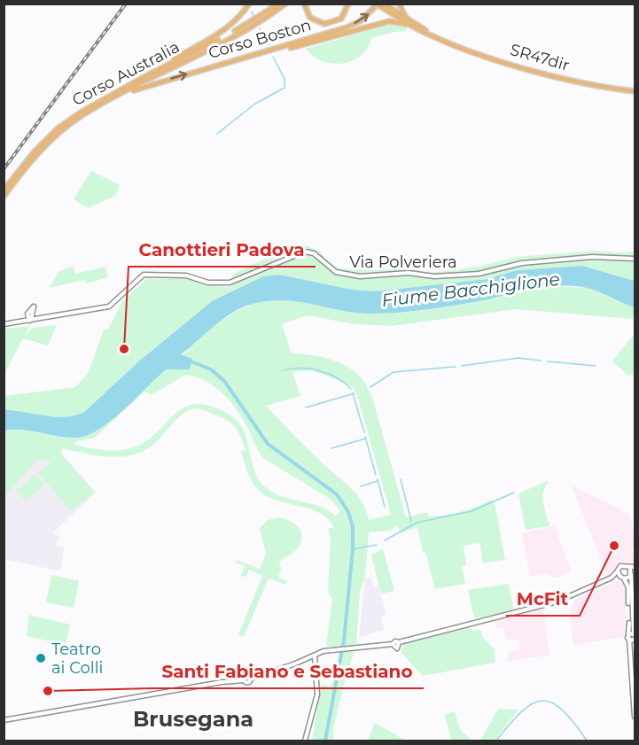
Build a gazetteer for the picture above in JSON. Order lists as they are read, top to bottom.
{
  "streets": {
    "highway": ["Corso Boston", "SR47dir", "Corso Australia"],
    "main road": ["Via Polveriera"]
  },
  "crossings": [
    ["Corso Boston", "SR47dir"],
    ["Corso Boston", "Corso Australia"]
  ],
  "districts": ["Brusegana"],
  "water": ["Fiume Bacchiglione"],
  "places": [
    "Canottieri Padova",
    "McFit",
    "Teatro ai Colli",
    "Santi Fabiano e Sebastiano"
  ]
}
